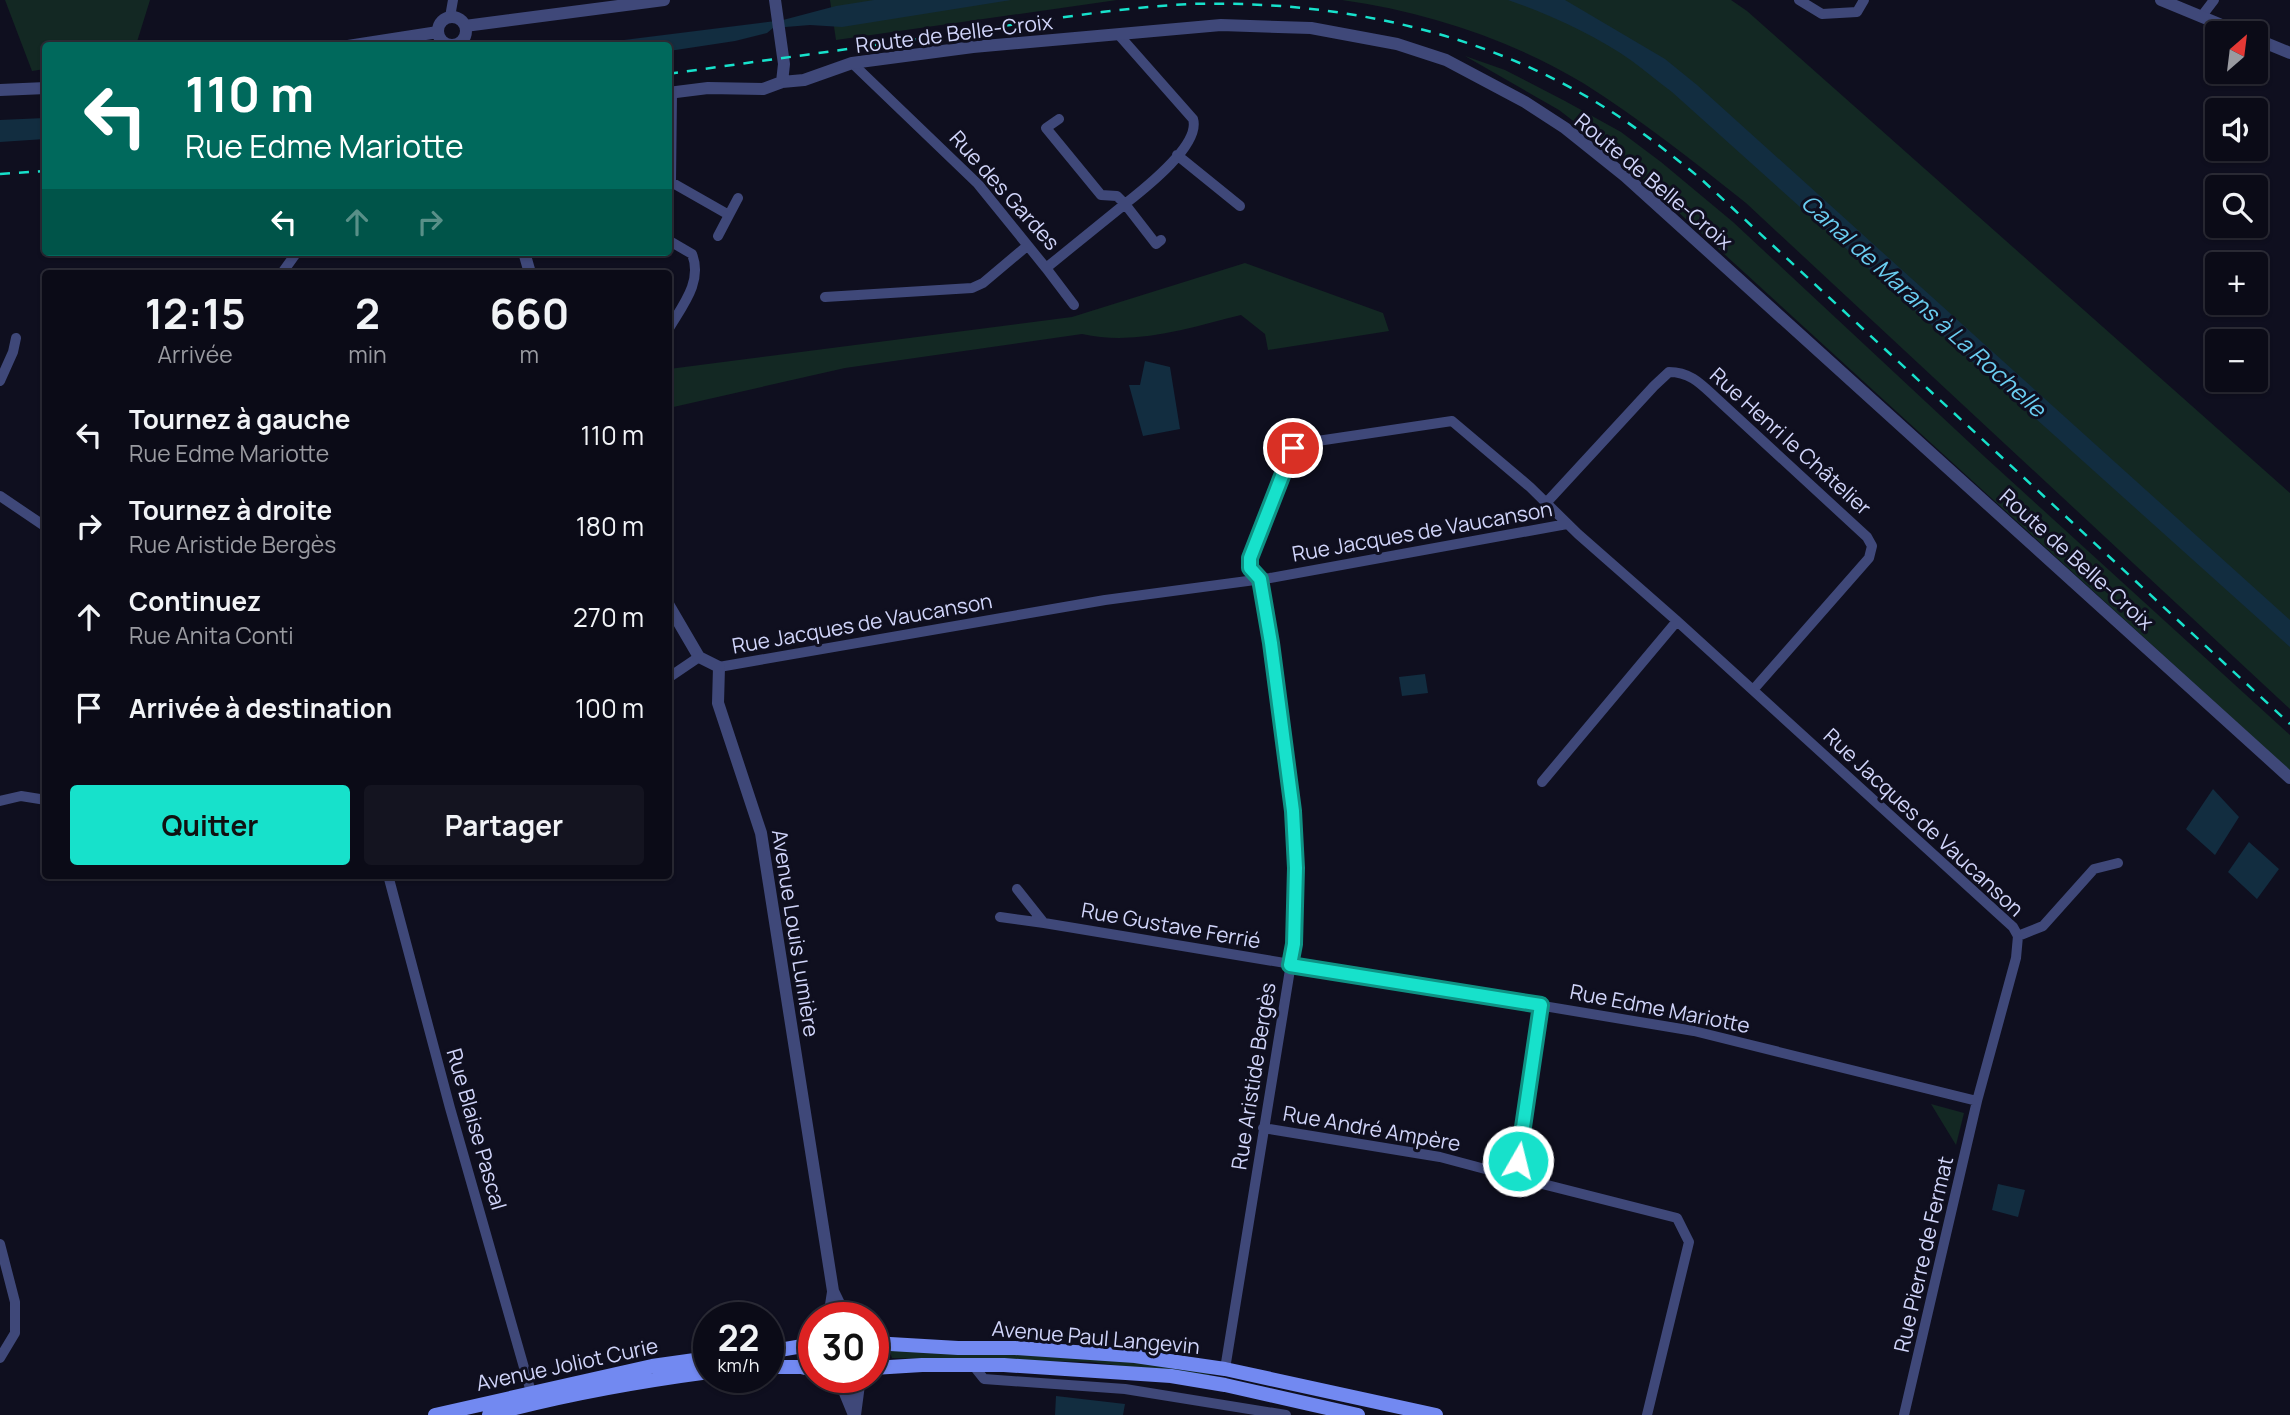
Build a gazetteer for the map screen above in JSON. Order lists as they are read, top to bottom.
{
  "streets": {
    "main road": ["Avenue Paul Langevin", "Avenue Joliot Curie"],
    "street": [
      "Route de Belle-Croix",
      "Rue des Gardes",
      "Rue Henri le Châtelier",
      "Rue Jacques de Vaucanson",
      "Rue Gustave Ferrié",
      "Avenue Louis Lumière",
      "Rue Edme Mariotte",
      "Rue Aristide Bergès",
      "Rue André Ampère",
      "Rue Blaise Pascal",
      "Rue Pierre de Fermat"
    ]
  },
  "crossings": [
    ["Route de Belle-Croix", "Rue des Gardes"],
    ["Rue Henri le Châtelier", "Rue Jacques de Vaucanson"],
    ["Rue Henri le Châtelier", "Rue Aristide Bergès"],
    ["Rue Jacques de Vaucanson", "Avenue Louis Lumière"],
    ["Rue Jacques de Vaucanson", "Rue Edme Mariotte"],
    ["Rue Jacques de Vaucanson", "Rue Aristide Bergès"],
    ["Rue Jacques de Vaucanson", "Rue Pierre de Fermat"],
    ["Rue Gustave Ferrié", "Rue Edme Mariotte"],
    ["Rue Gustave Ferrié", "Rue Aristide Bergès"],
    ["Rue Edme Mariotte", "Rue Aristide Bergès"],
    ["Rue Edme Mariotte", "Rue Pierre de Fermat"],
    ["Rue Aristide Bergès", "Rue André Ampère"],
    ["Rue Aristide Bergès", "Avenue Paul Langevin"],
    ["Rue Blaise Pascal", "Avenue Joliot Curie"]
  ],
  "water": ["Canal de Marans à La Rochelle"],
  "north": "top right",
  "page": {
    "map_buttons": ["+", "−"],
    "turn": ["110 m", "Rue Edme Mariotte"],
    "eta": [
      "12:15",
      "Arrivée",
      "2",
      "min",
      "660",
      "m"
    ],
    "list": [
      {
        "name": "Tournez à gauche",
        "note": "Rue Edme Mariotte",
        "value": "110 m"
      },
      {
        "name": "Tournez à droite",
        "note": "Rue Aristide Bergès",
        "value": "180 m"
      },
      {
        "name": "Continuez",
        "note": "Rue Anita Conti",
        "value": "270 m"
      },
      {
        "name": "Arrivée à destination",
        "value": "100 m"
      }
    ],
    "buttons": ["Quitter", "Partager"],
    "speed": "22 km/h",
    "limit": "30"
  }
}
